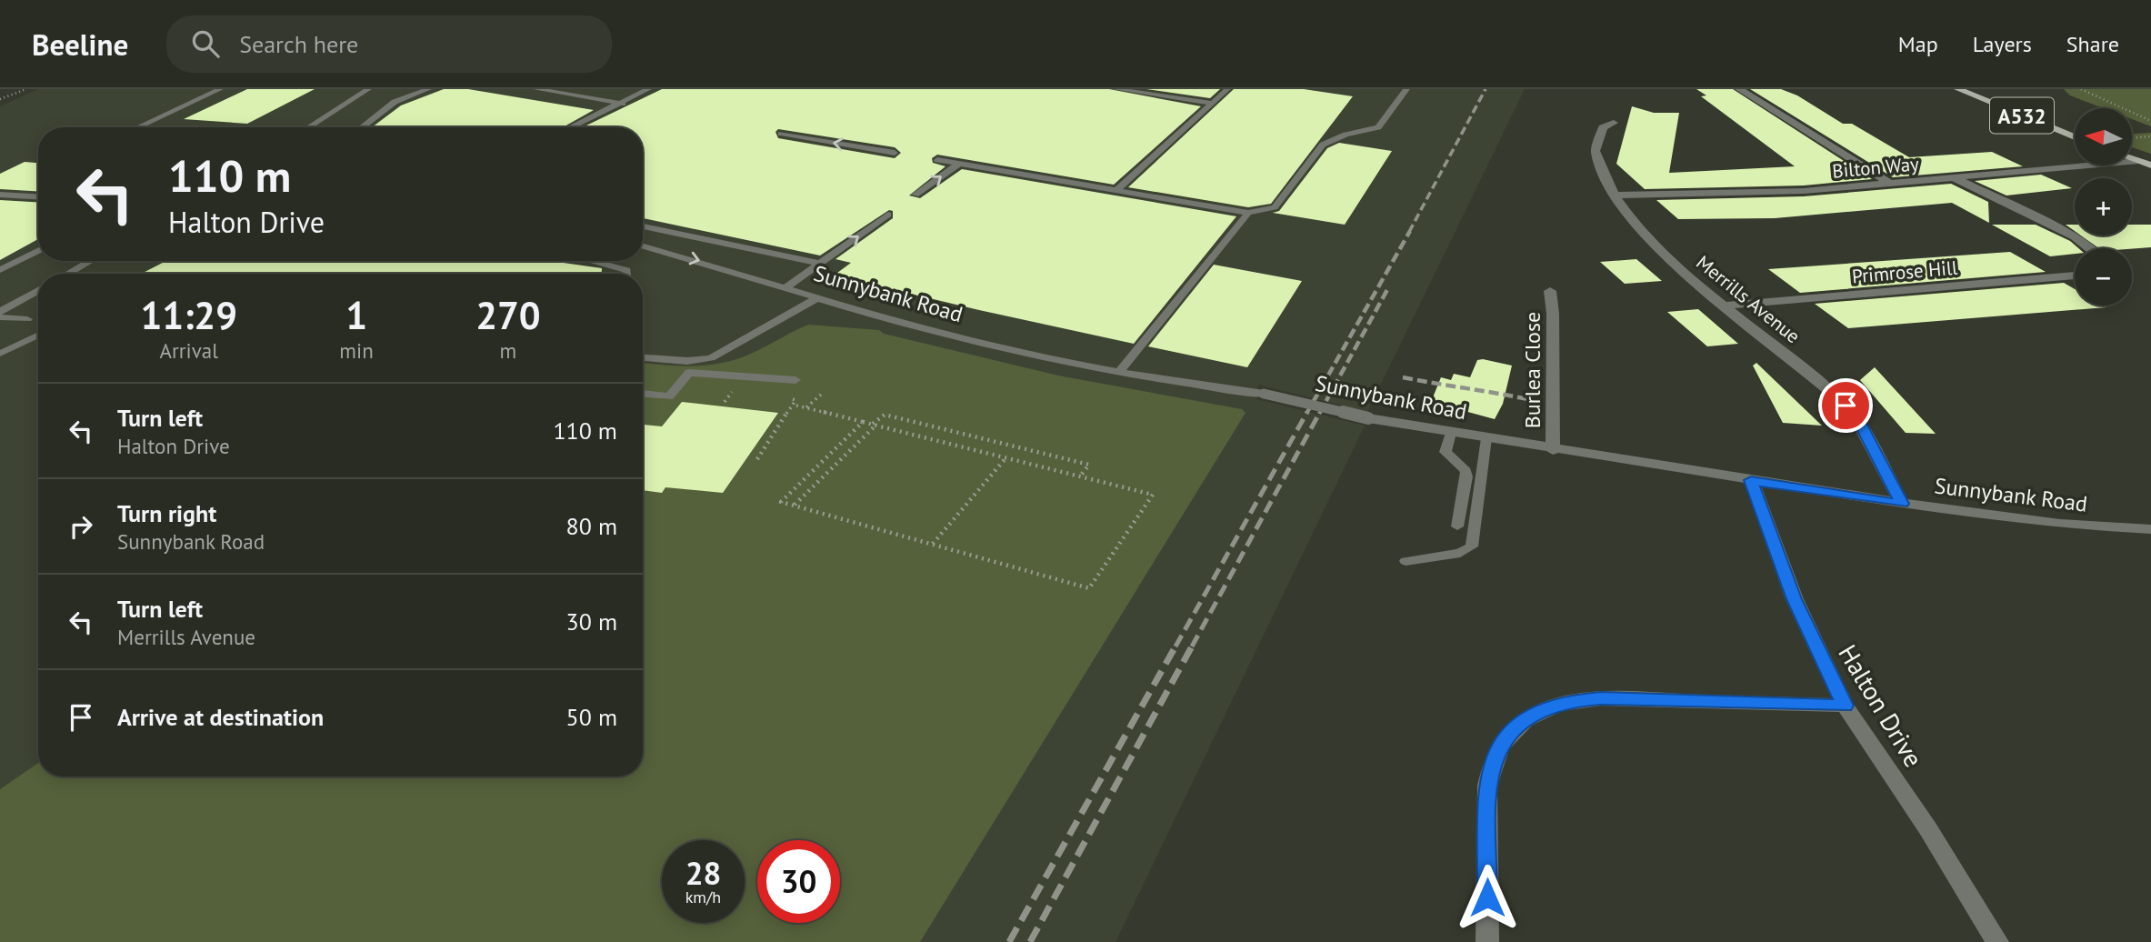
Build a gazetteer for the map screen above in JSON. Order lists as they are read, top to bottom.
{
  "streets": {
    "main road": ["A532"],
    "street": [
      "Bilton Way",
      "Primrose Hill",
      "Sunnybank Road",
      "Merrills Avenue",
      "Burlea Close",
      "Halton Drive"
    ]
  },
  "crossings": [
    ["Bilton Way", "Merrills Avenue"],
    ["Primrose Hill", "Merrills Avenue"],
    ["Sunnybank Road", "Merrills Avenue"],
    ["Sunnybank Road", "Burlea Close"],
    ["Sunnybank Road", "Halton Drive"]
  ],
  "north": "left",
  "page": {
    "header": "Beeline",
    "search": "Search here",
    "nav": ["Map", "Layers", "Share"],
    "map_buttons": ["+", "−"],
    "turn": ["110 m", "Halton Drive"],
    "eta": [
      "11:29",
      "Arrival",
      "1",
      "min",
      "270",
      "m"
    ],
    "list": [
      {
        "name": "Turn left",
        "note": "Halton Drive",
        "value": "110 m"
      },
      {
        "name": "Turn right",
        "note": "Sunnybank Road",
        "value": "80 m"
      },
      {
        "name": "Turn left",
        "note": "Merrills Avenue",
        "value": "30 m"
      },
      {
        "name": "Arrive at destination",
        "value": "50 m"
      }
    ],
    "speed": "28 km/h",
    "limit": "30"
  }
}
